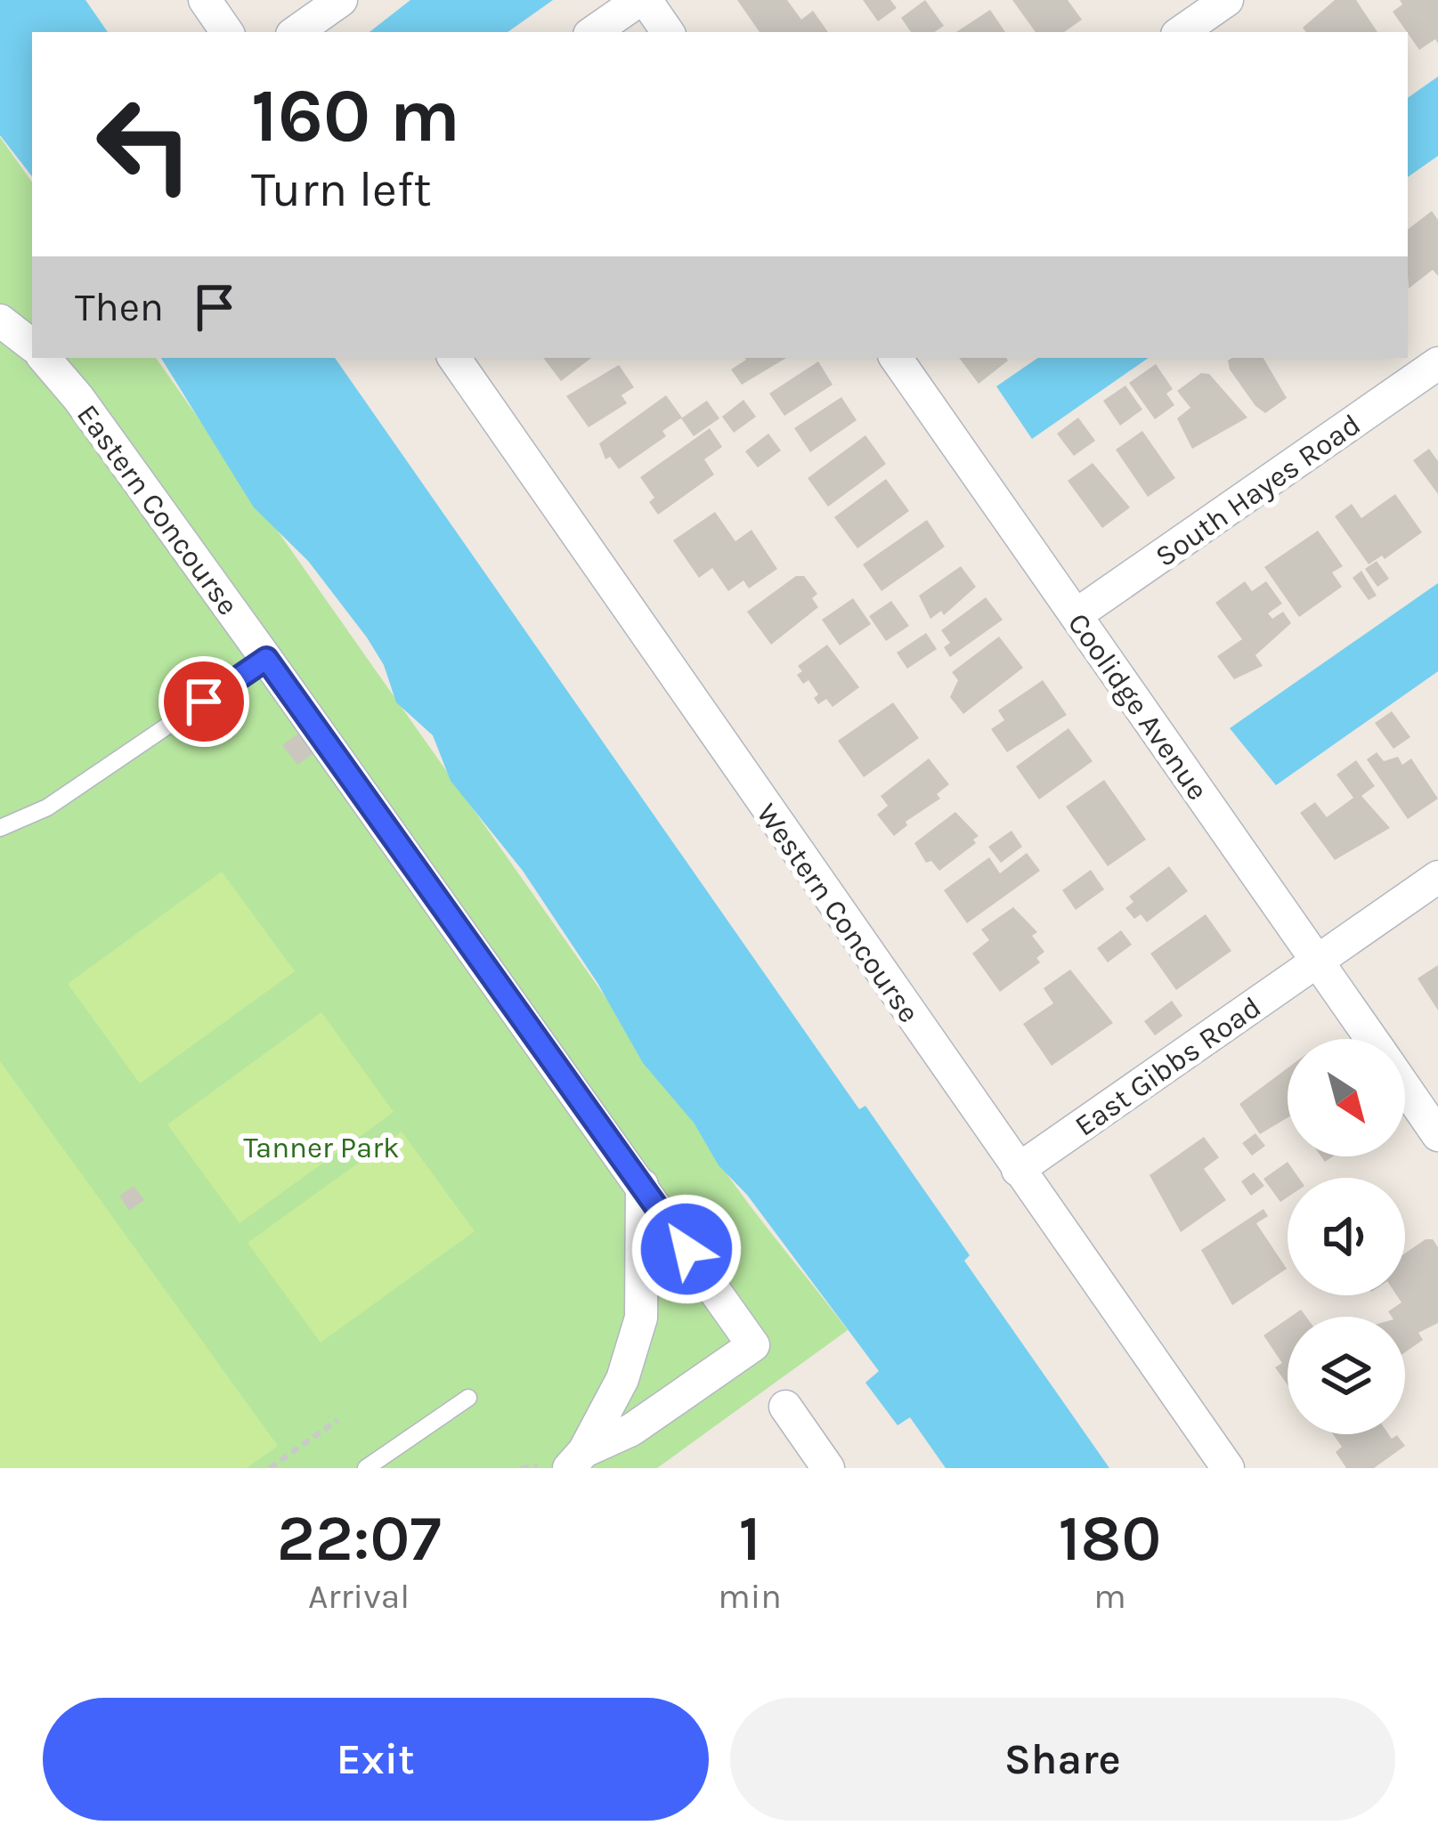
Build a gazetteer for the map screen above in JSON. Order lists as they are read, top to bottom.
{
  "streets": {
    "street": [
      "South Hayes Road",
      "Eastern Concourse",
      "Coolidge Avenue",
      "Western Concourse",
      "East Gibbs Road"
    ]
  },
  "crossings": [
    ["South Hayes Road", "Coolidge Avenue"],
    ["Coolidge Avenue", "East Gibbs Road"],
    ["Western Concourse", "East Gibbs Road"]
  ],
  "parks": ["Tanner Park"],
  "north": "bottom right",
  "page": {
    "turn": ["160 m", "Turn left"],
    "then": "Then",
    "eta": [
      "22:07",
      "Arrival",
      "1",
      "min",
      "180",
      "m"
    ],
    "buttons": ["Exit", "Share"]
  }
}
